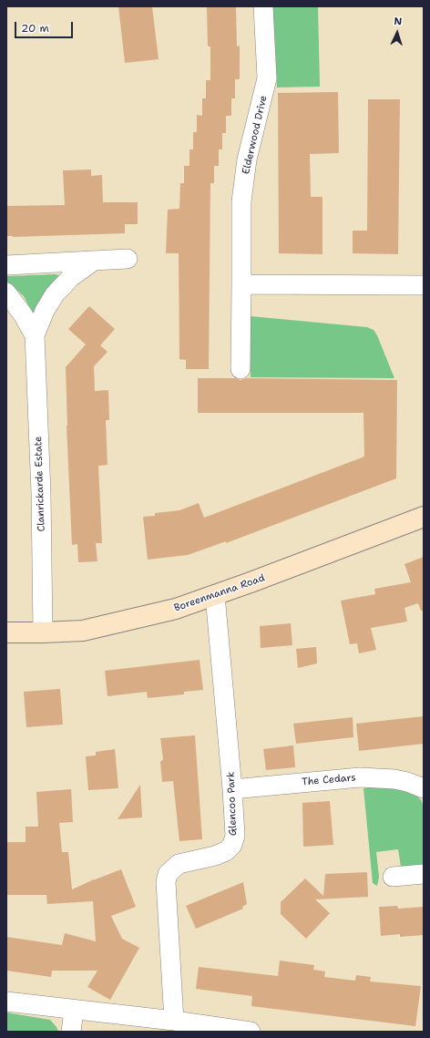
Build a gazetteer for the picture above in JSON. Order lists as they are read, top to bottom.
{
  "streets": {
    "main road": ["Boreenmanna Road"],
    "street": [
      "Elderwood Drive",
      "Clanrickarde Estate",
      "The Cedars",
      "Glencoo Park"
    ]
  },
  "crossings": [
    ["Clanrickarde Estate", "Boreenmanna Road"],
    ["Boreenmanna Road", "Glencoo Park"],
    ["The Cedars", "Glencoo Park"]
  ],
  "scale_bar": "20 m",
  "north": "top"
}
